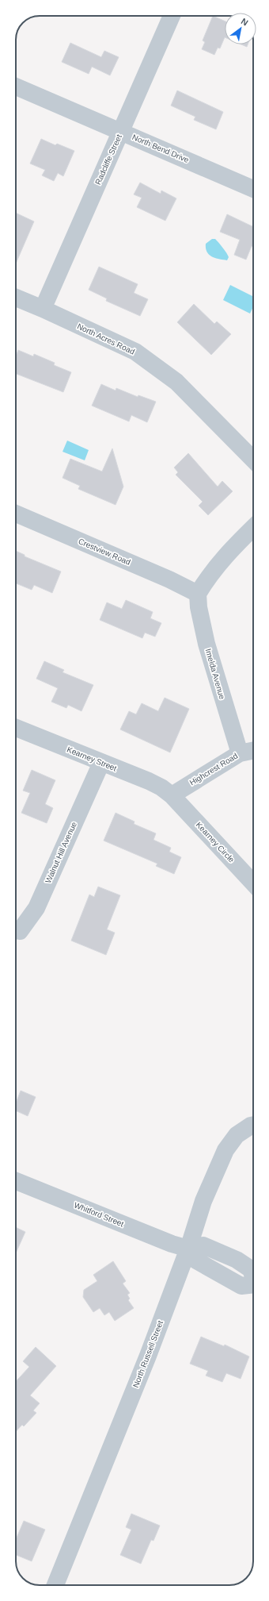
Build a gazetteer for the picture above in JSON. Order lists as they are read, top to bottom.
{
  "streets": {
    "street": [
      "North Bend Drive",
      "Radcliffe Street",
      "North Acres Road",
      "Crestview Road",
      "Imelda Avenue",
      "Kearney Street",
      "Highcrest Road",
      "Kearney Circle",
      "Walnut Hill Avenue",
      "Whitford Street",
      "North Russell Street"
    ]
  },
  "crossings": [
    ["North Bend Drive", "Radcliffe Street"],
    ["Radcliffe Street", "North Acres Road"],
    ["Crestview Road", "Imelda Avenue"],
    ["Imelda Avenue", "Highcrest Road"],
    ["Kearney Street", "Highcrest Road"],
    ["Kearney Street", "Kearney Circle"],
    ["Kearney Street", "Walnut Hill Avenue"],
    ["Highcrest Road", "Kearney Circle"],
    ["Whitford Street", "North Russell Street"]
  ],
  "north": "top right"
}
